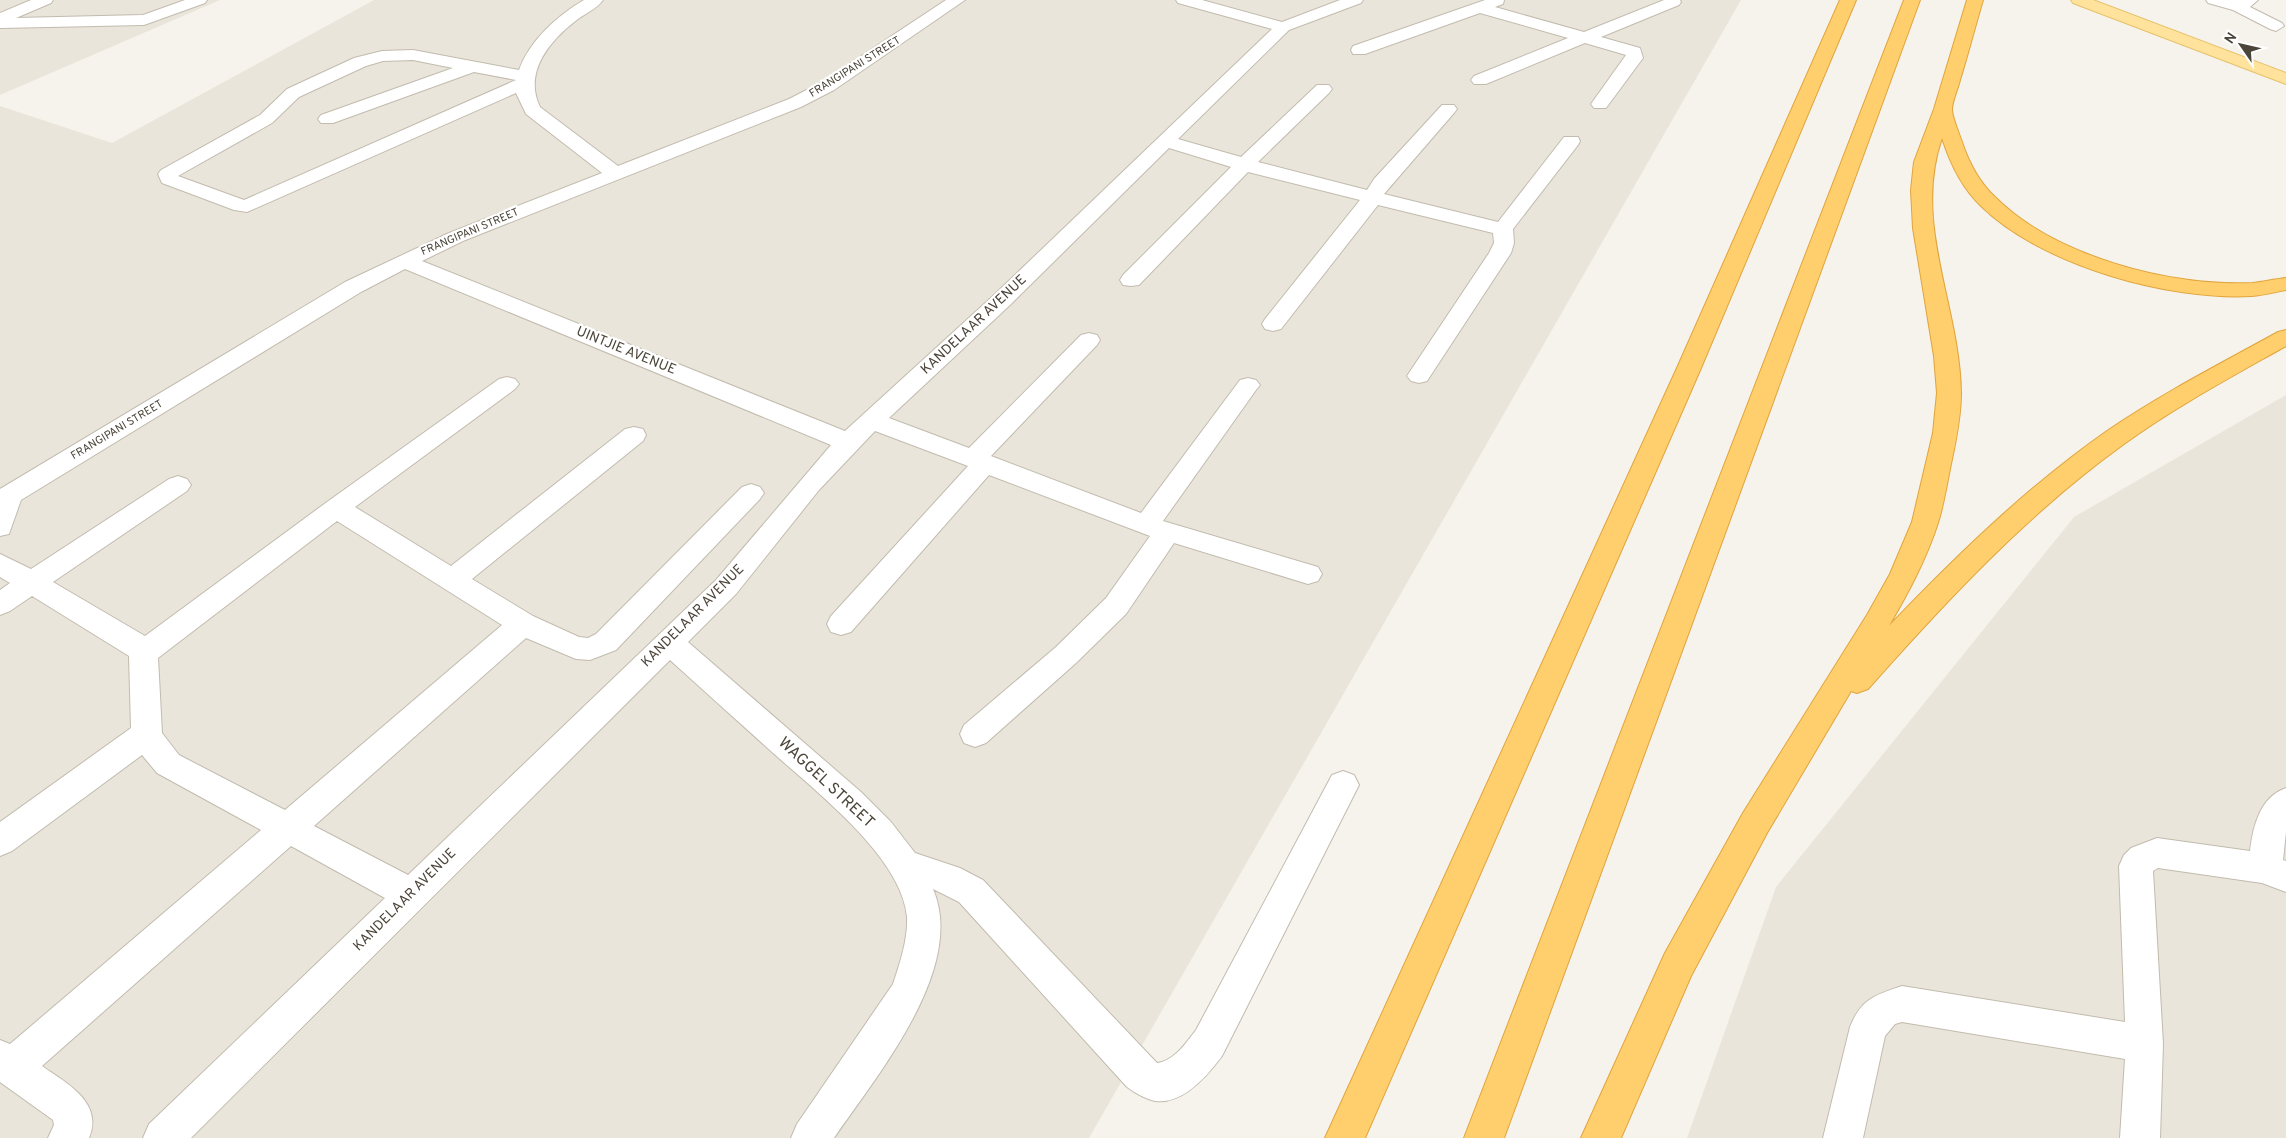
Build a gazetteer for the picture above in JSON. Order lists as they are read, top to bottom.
{
  "streets": {
    "street": [
      "FRANGIPANI STREET",
      "KANDELAAR AVENUE",
      "UINTJIE AVENUE",
      "WAGGEL STREET"
    ]
  },
  "crossings": [
    ["FRANGIPANI STREET", "UINTJIE AVENUE"],
    ["KANDELAAR AVENUE", "UINTJIE AVENUE"],
    ["KANDELAAR AVENUE", "WAGGEL STREET"]
  ],
  "north": "top left"
}
